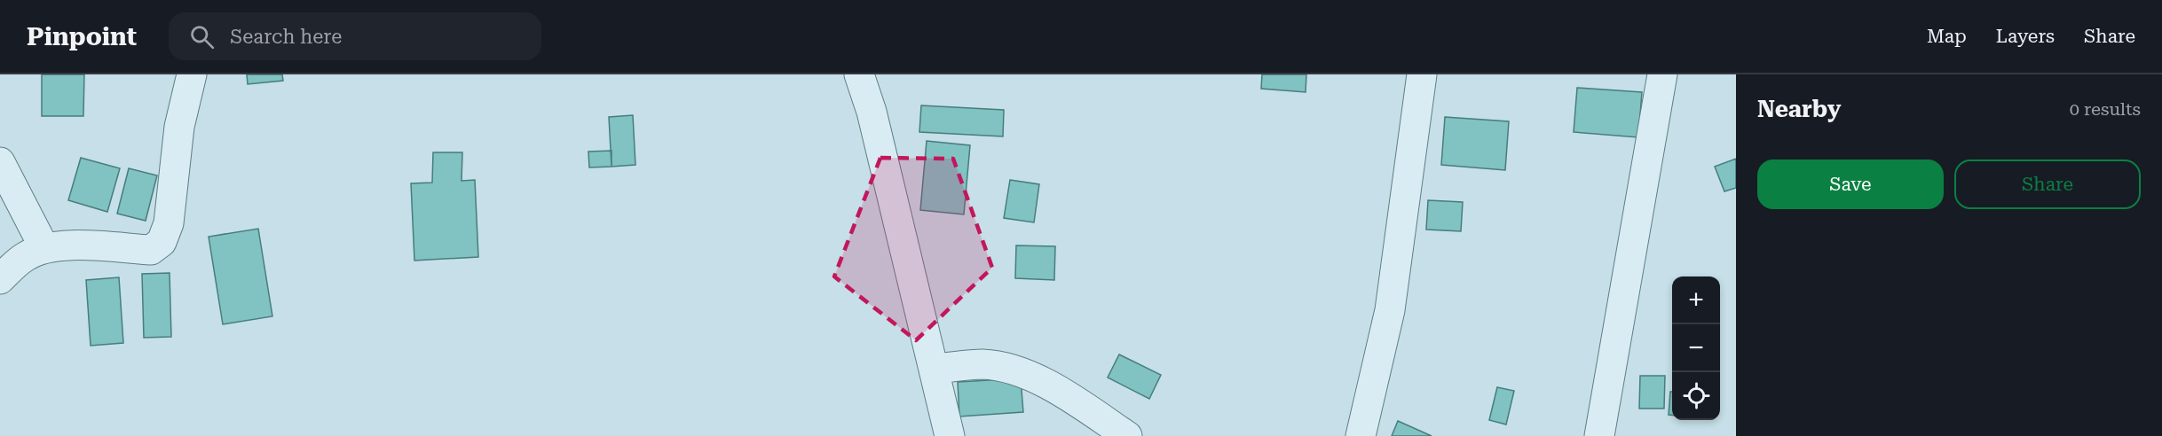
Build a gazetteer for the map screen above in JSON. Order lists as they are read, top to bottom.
{
  "page": {
    "header": "Pinpoint",
    "search": "Search here",
    "nav": ["Map", "Layers", "Share"],
    "heading": ["Nearby", "0 results"],
    "buttons": ["Save", "Share"],
    "map_buttons": ["+", "−"]
  }
}
